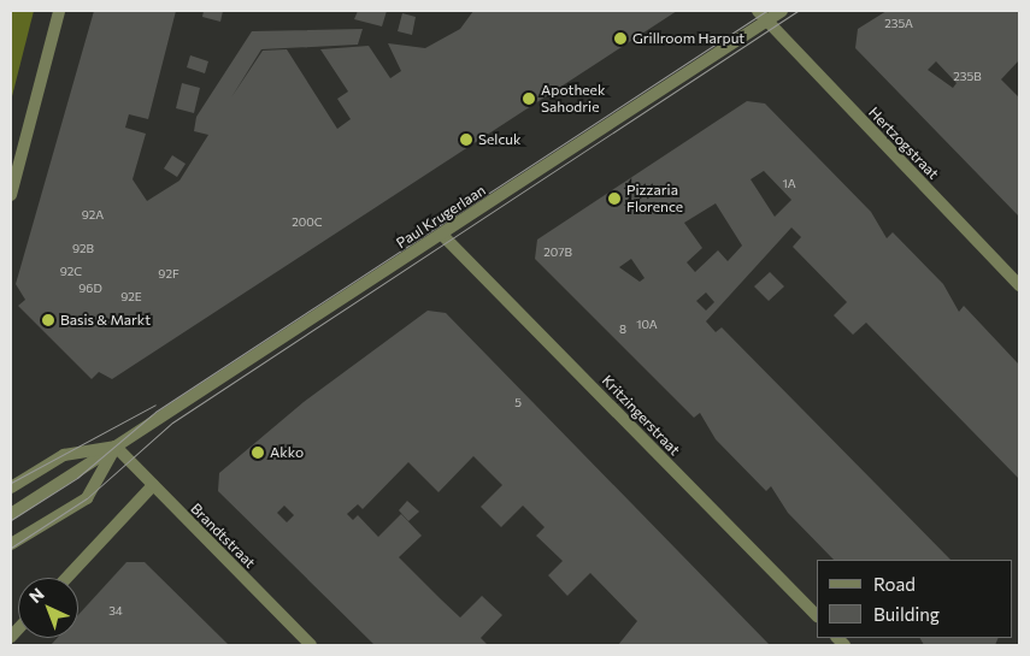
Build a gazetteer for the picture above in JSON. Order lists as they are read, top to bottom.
{
  "streets": {
    "street": [
      "Hertzogstraat",
      "Paul Krugerlaan",
      "Kritzingerstraat",
      "Brandtstraat"
    ]
  },
  "crossings": [
    ["Hertzogstraat", "Paul Krugerlaan"],
    ["Paul Krugerlaan", "Kritzingerstraat"],
    ["Paul Krugerlaan", "Brandtstraat"]
  ],
  "places": [
    "Grillroom Harput",
    "Apotheek Sahodrie",
    "Selcuk",
    "Pizzaria Florence",
    "Basis & Markt",
    "Akko"
  ],
  "house_numbers": [
    "235A",
    "235B",
    "1A",
    "92A",
    "200C",
    "92B",
    "207B",
    "92C",
    "92F",
    "96D",
    "92E",
    "10A",
    "8",
    "5",
    "34"
  ],
  "legend": ["Road", "Building"],
  "north": "top left"
}
